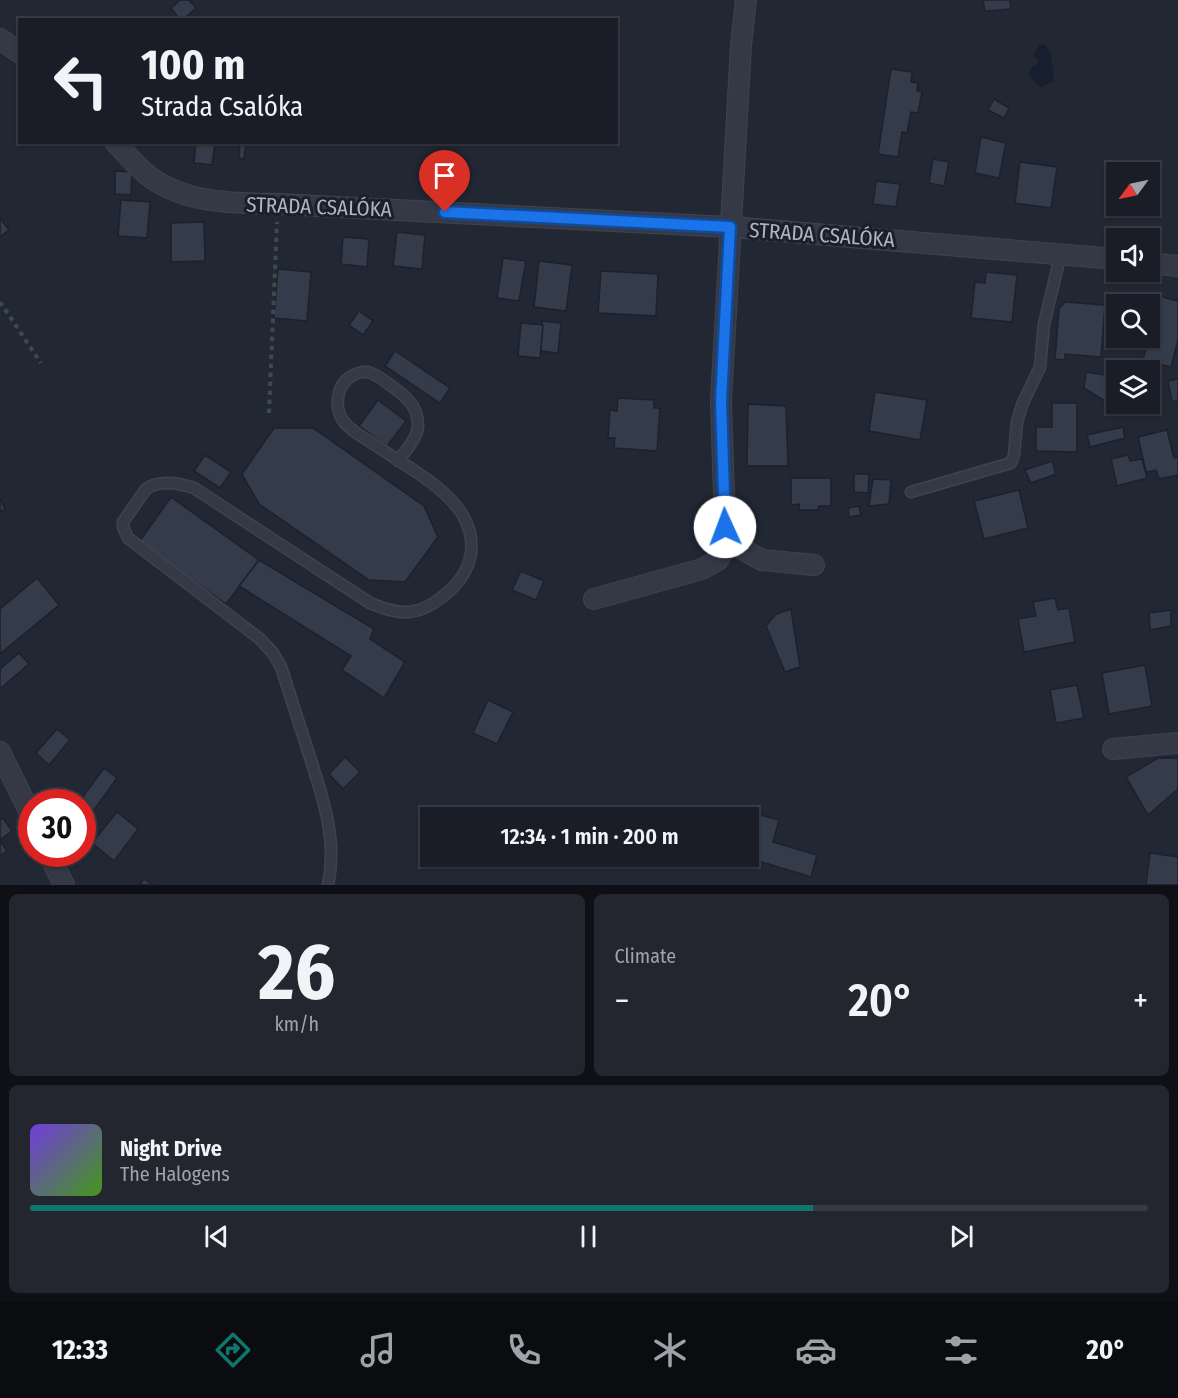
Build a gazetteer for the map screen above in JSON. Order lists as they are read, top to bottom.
{
  "streets": {
    "street": ["STRADA CSALÓKA"]
  },
  "north": "bottom left",
  "page": {
    "turn": ["100 m", "Strada Csalóka"],
    "limit": "30",
    "trip": "12:34 · 1 min · 200 m",
    "tile": [
      ["26", "km/h"],
      "Climate"
    ],
    "heat": ["−", "20°", "+"],
    "song": ["Night Drive", "The Halogens"],
    "tabs": ["12:33", "20°"]
  }
}
